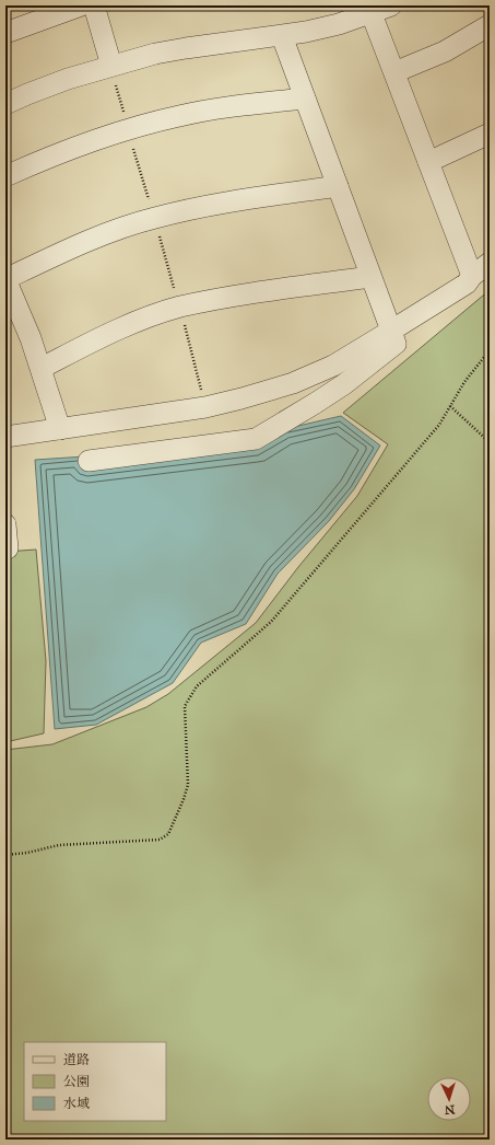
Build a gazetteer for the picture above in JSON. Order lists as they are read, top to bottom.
{
  "legend": ["道路", "公園", "水域"],
  "north": "bottom"
}
